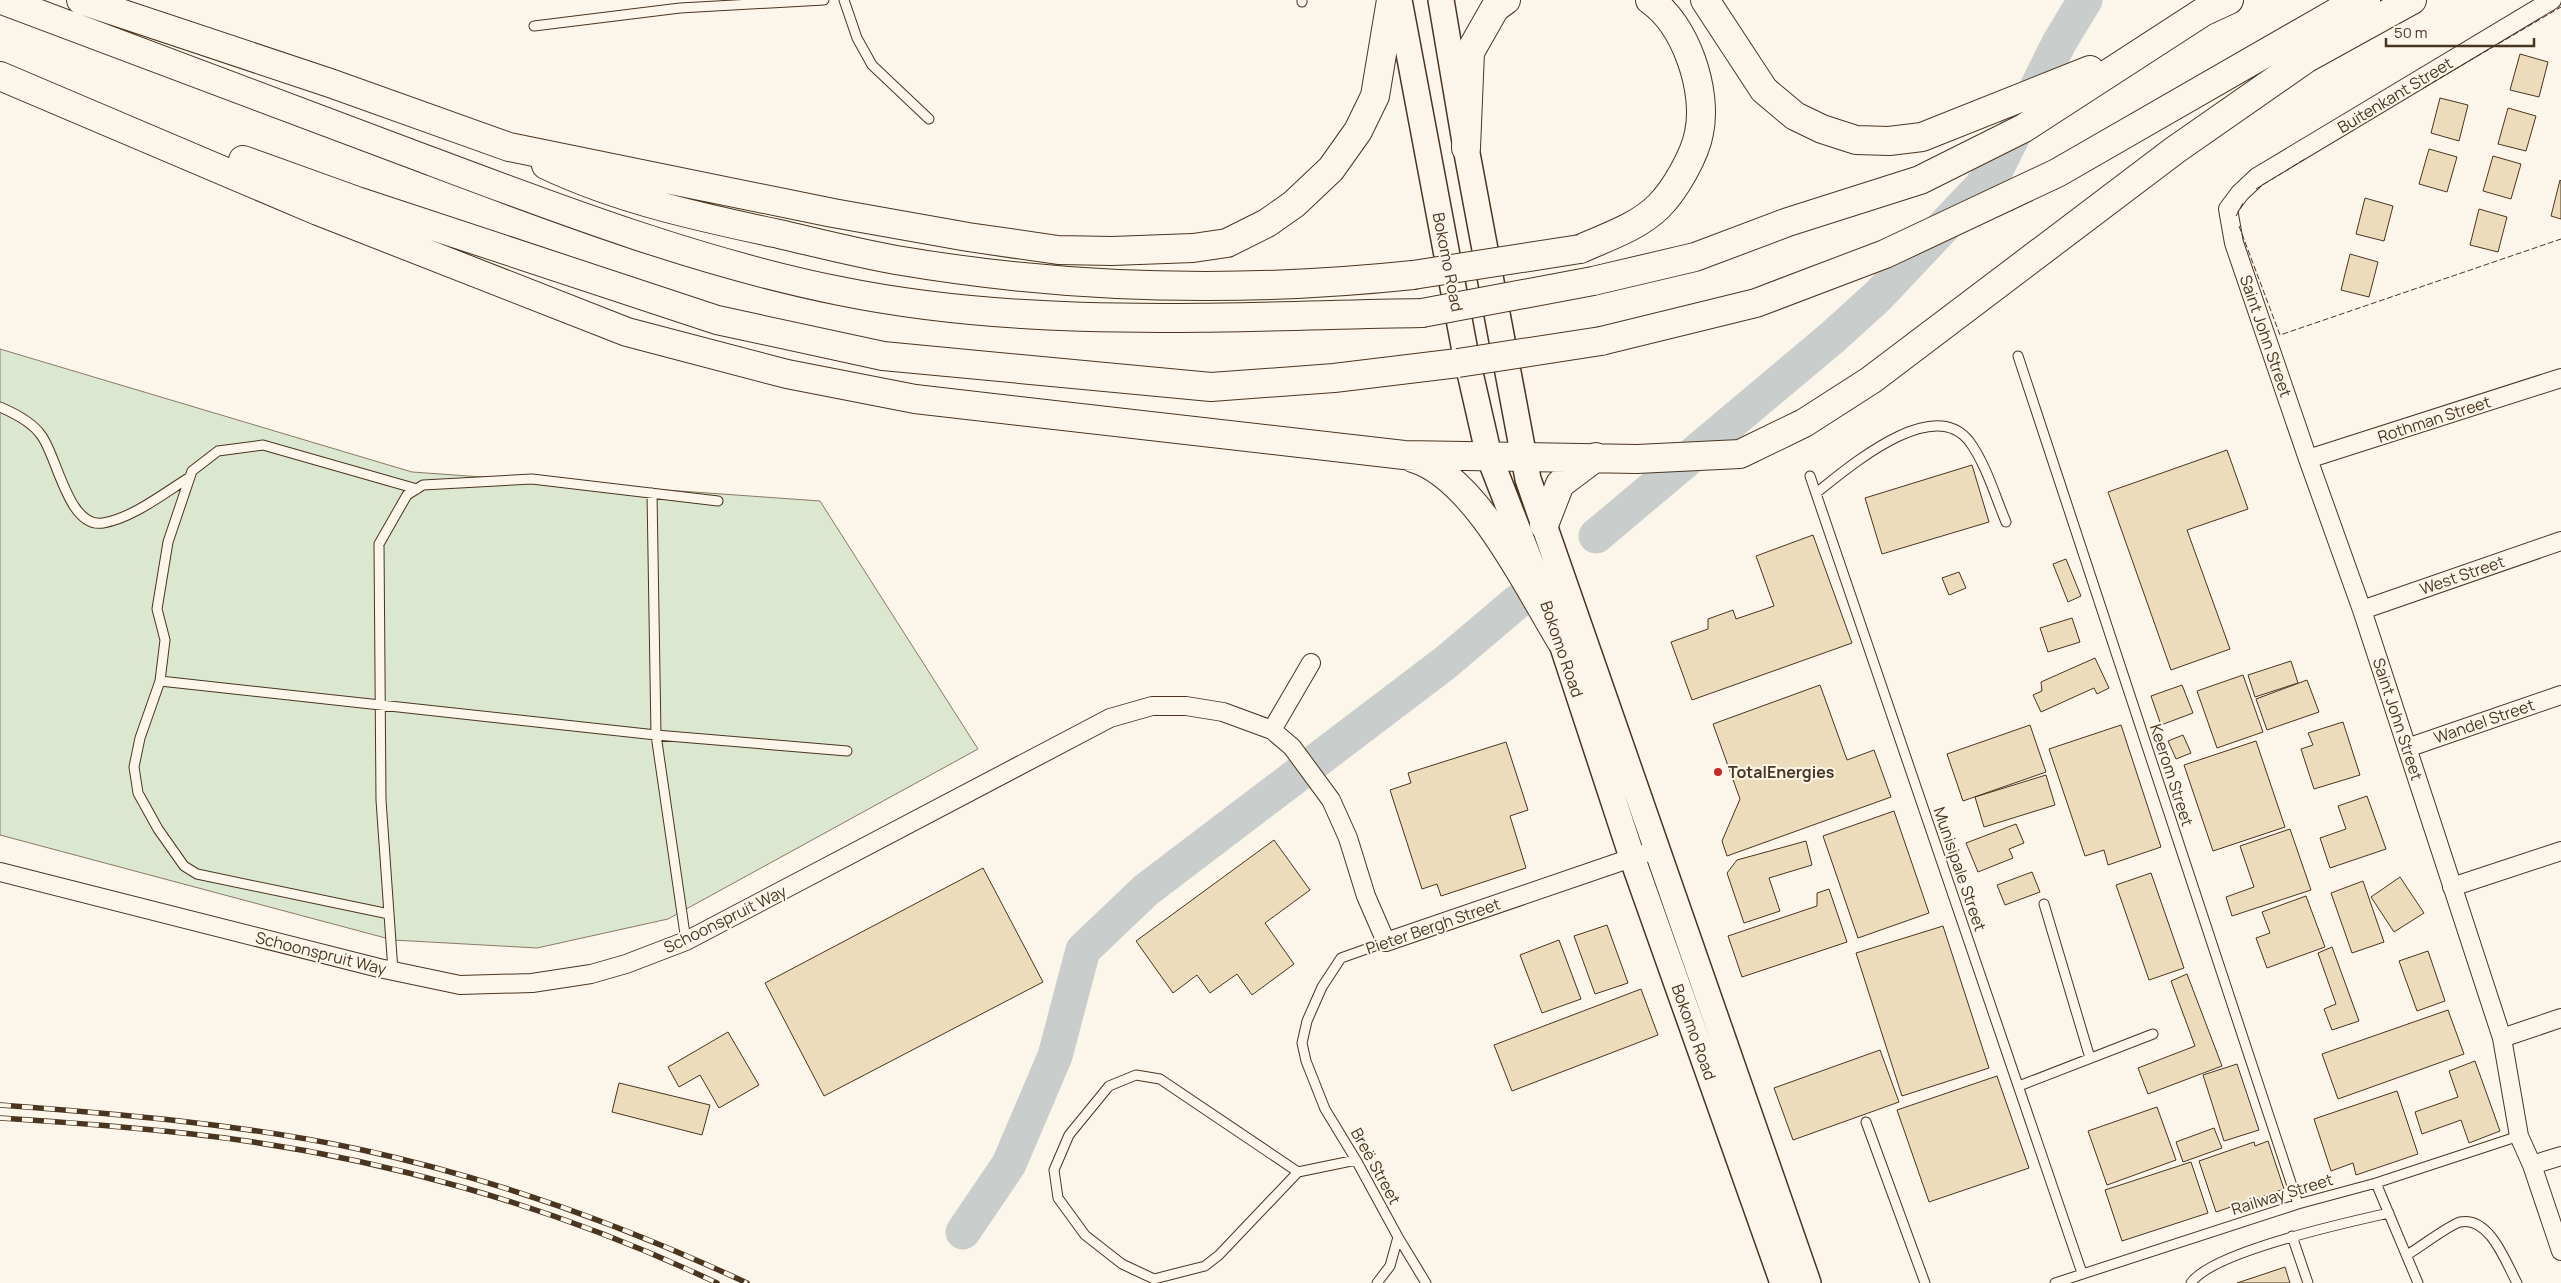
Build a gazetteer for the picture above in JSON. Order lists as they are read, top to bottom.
{
  "streets": {
    "main road": ["Bokomo Road"],
    "street": [
      "Buitenkant Street",
      "Saint John Street",
      "Rothman Street",
      "West Street",
      "Wandel Street",
      "Schoonspruit Way",
      "Pieter Bergh Street"
    ],
    "lane": [
      "Keerom Street",
      "Munisipale Street",
      "Breë Street",
      "Railway Street"
    ]
  },
  "crossings": [
    ["Buitenkant Street", "Saint John Street"],
    ["Bokomo Road", "Pieter Bergh Street"],
    ["Saint John Street", "Rothman Street"],
    ["Saint John Street", "West Street"],
    ["Saint John Street", "Wandel Street"],
    ["Saint John Street", "Railway Street"],
    ["Keerom Street", "Railway Street"],
    ["Munisipale Street", "Railway Street"],
    ["Schoonspruit Way", "Pieter Bergh Street"],
    ["Pieter Bergh Street", "Breë Street"]
  ],
  "places": ["TotalEnergies"],
  "scale_bar": "50 m"
}
